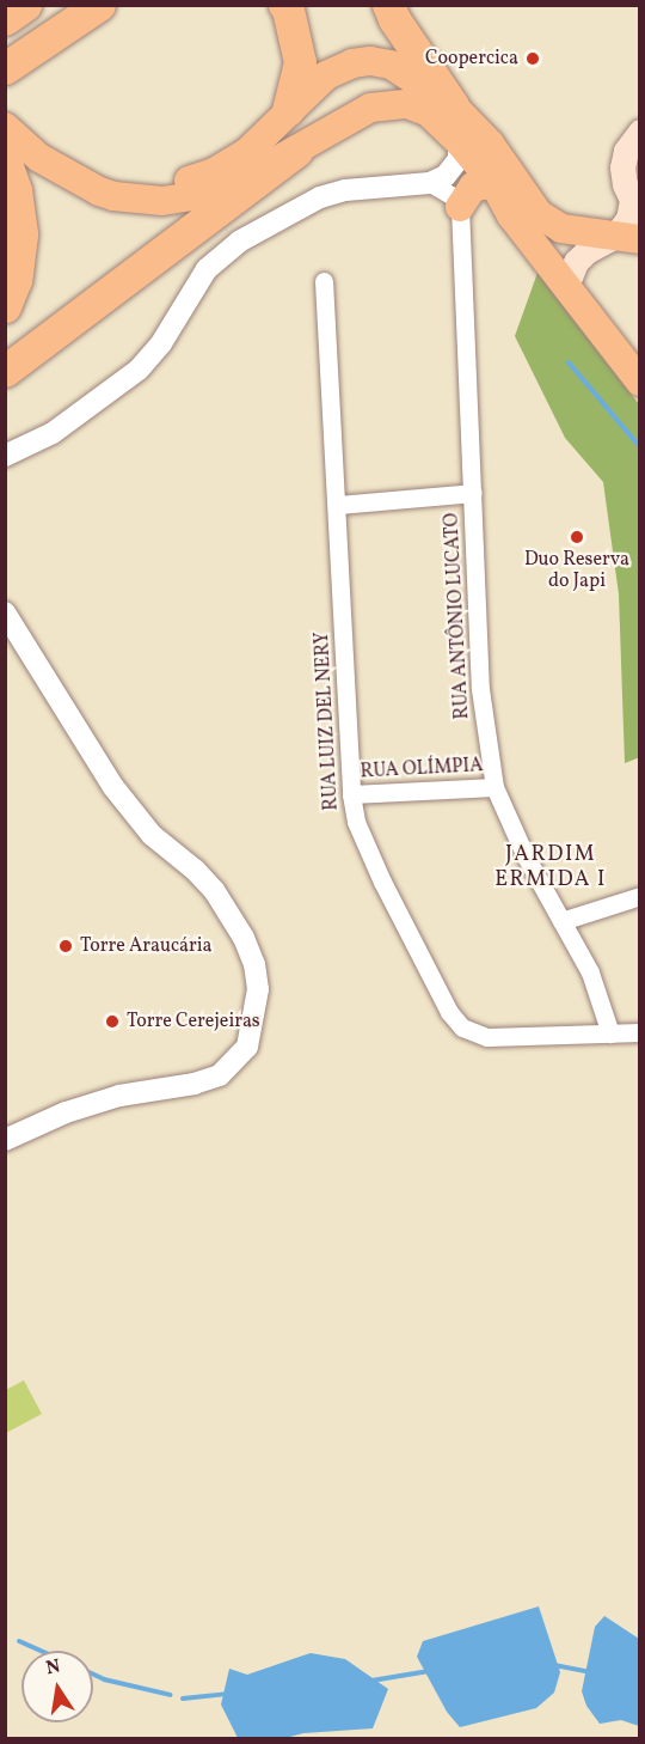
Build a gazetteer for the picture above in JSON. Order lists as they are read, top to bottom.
{
  "streets": {
    "street": ["RUA ANTÔNIO LUCATO", "RUA LUIZ DEL NERY", "RUA OLÍMPIA"]
  },
  "crossings": [
    ["RUA ANTÔNIO LUCATO", "RUA LUIZ DEL NERY"],
    ["RUA ANTÔNIO LUCATO", "RUA OLÍMPIA"],
    ["RUA LUIZ DEL NERY", "RUA OLÍMPIA"]
  ],
  "districts": ["JARDIM ERMIDA I"],
  "places": [
    "Coopercica",
    "Duo Reserva do Japi",
    "Torre Araucária",
    "Torre Cerejeiras"
  ],
  "north": "top"
}
